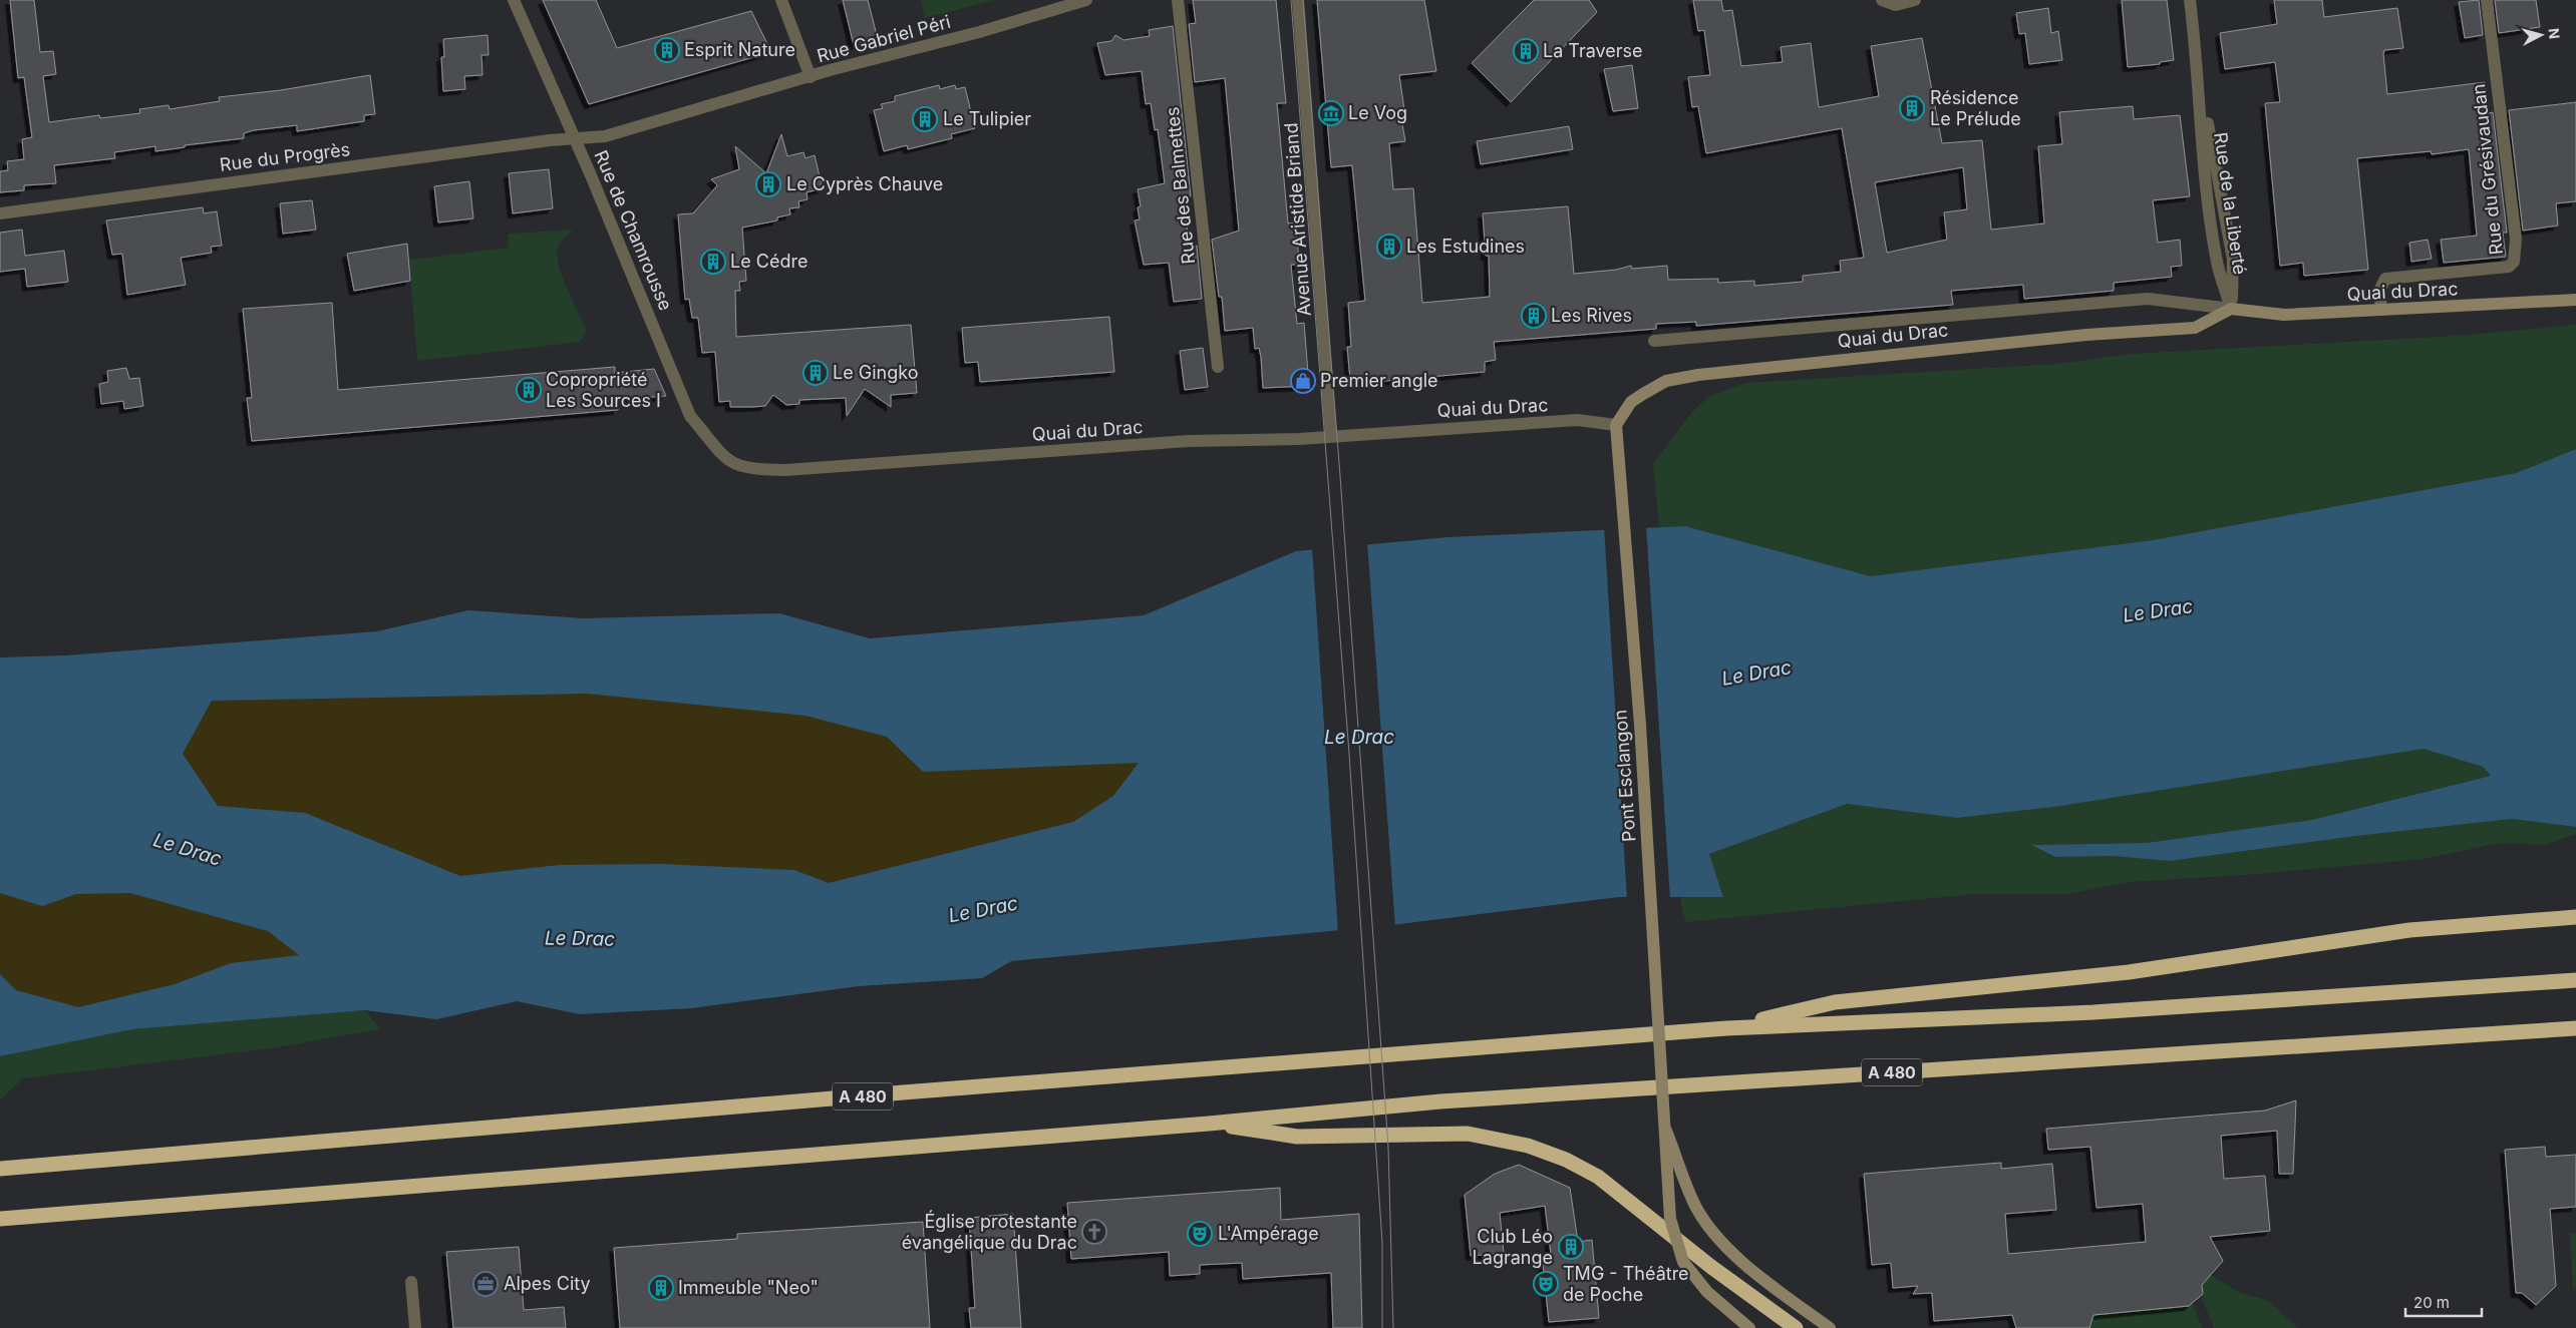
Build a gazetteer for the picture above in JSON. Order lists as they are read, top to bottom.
{
  "streets": {
    "highway": ["A 480"],
    "street": [
      "Rue Gabriel Péri",
      "Rue du Progrès",
      "Rue du Grésivaudan",
      "Rue des Balmettes",
      "Rue de la Liberté",
      "Avenue Aristide Briand",
      "Rue de Chamrousse",
      "Quai du Drac",
      "Pont Esclangon"
    ]
  },
  "crossings": [
    ["Rue Gabriel Péri", "Rue du Progrès"],
    ["Rue Gabriel Péri", "Rue de Chamrousse"],
    ["Rue du Progrès", "Rue de Chamrousse"],
    ["Rue du Grésivaudan", "Quai du Drac"],
    ["Rue de la Liberté", "Quai du Drac"],
    ["Avenue Aristide Briand", "Quai du Drac"],
    ["Rue de Chamrousse", "Quai du Drac"],
    ["Quai du Drac", "Pont Esclangon"]
  ],
  "water": ["Le Drac"],
  "places": {
    "building": [
      "Esprit Nature",
      "La Traverse",
      "Résidence Le Prélude",
      "Le Tulipier",
      "Le Cyprès Chauve",
      "Les Estudines",
      "Le Cédre",
      "Les Rives",
      "Le Gingko",
      "Copropriété Les Sources I",
      "Club Léo Lagrange",
      "Immeuble \"Neo\""
    ],
    "museum": ["Le Vog"],
    "shop": ["Premier angle"],
    "church": ["Église protestante évangélique du Drac"],
    "theatre": ["L'Ampérage", "TMG - Théâtre de Poche"],
    "office": ["Alpes City"]
  },
  "scale_bar": "20 m",
  "north": "right"
}
